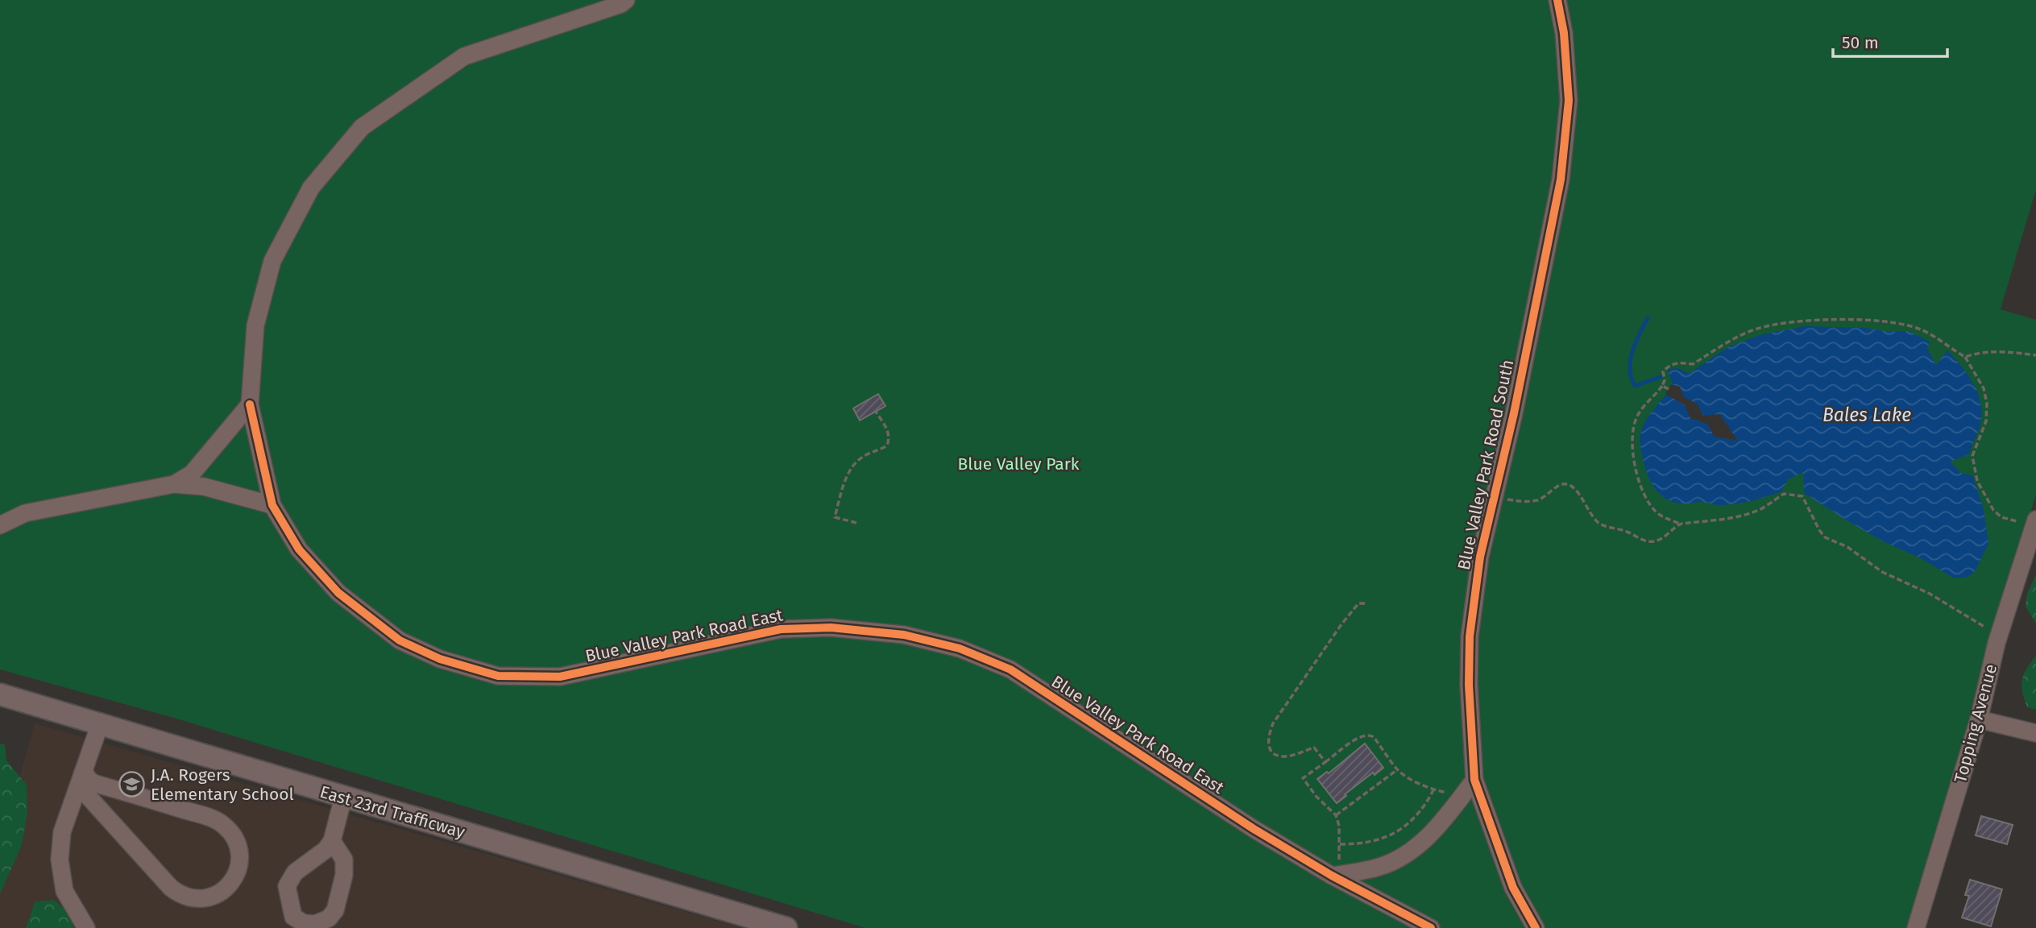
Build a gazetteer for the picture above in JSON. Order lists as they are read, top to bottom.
{
  "streets": {
    "main road": ["East 23rd Trafficway"],
    "street": ["Blue Valley Park Road South", "Blue Valley Park Road East", "Topping Avenue"]
  },
  "water": ["Bales Lake"],
  "parks": ["Blue Valley Park"],
  "places": {
    "school or university": ["J.A. Rogers Elementary School"]
  },
  "scale_bar": "50 m"
}
